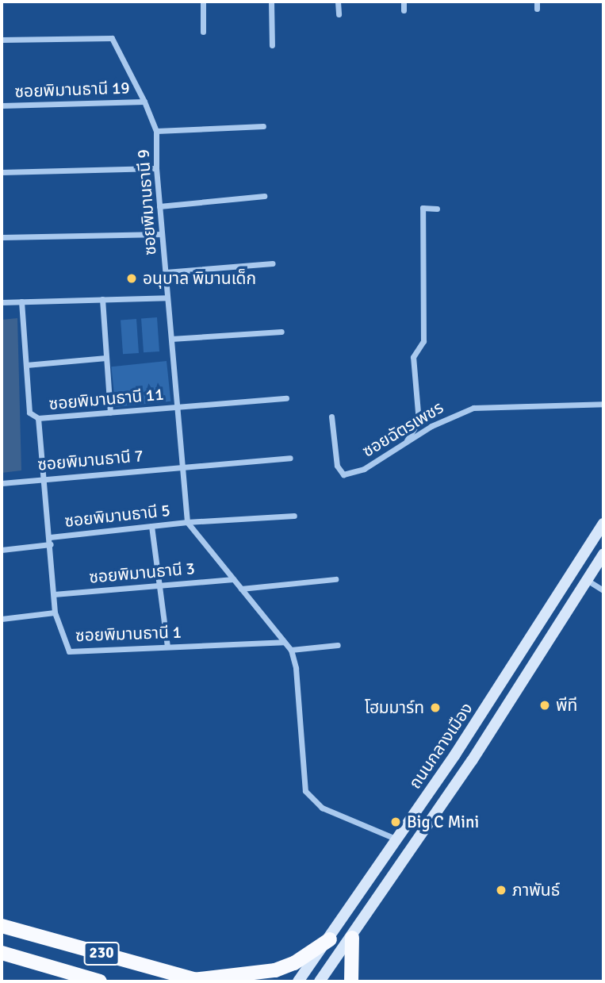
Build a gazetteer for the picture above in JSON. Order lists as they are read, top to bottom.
{
  "streets": {
    "highway": ["230"],
    "main road": ["ถนนกลางเมือง"],
    "street": [
      "ซอยพิมานธานี 19",
      "ซอยพิมานธานี 9",
      "ซอยพิมานธานี 11",
      "ซอยฉัตรเพชร",
      "ซอยพิมานธานี 7",
      "ซอยพิมานธานี 5",
      "ซอยพิมานธานี 3",
      "ซอยพิมานธานี 1"
    ]
  },
  "crossings": [
    ["ซอยพิมานธานี 19", "ซอยพิมานธานี 9"],
    ["ซอยพิมานธานี 9", "ซอยพิมานธานี 11"],
    ["ซอยพิมานธานี 9", "ซอยพิมานธานี 7"],
    ["ซอยพิมานธานี 9", "ซอยพิมานธานี 5"]
  ],
  "places": [
    "อนุบาล พิมานเด็ก",
    "พีที",
    "โฮมมาร์ท",
    "Big C Mini",
    "ภาพันธ์"
  ]
}
